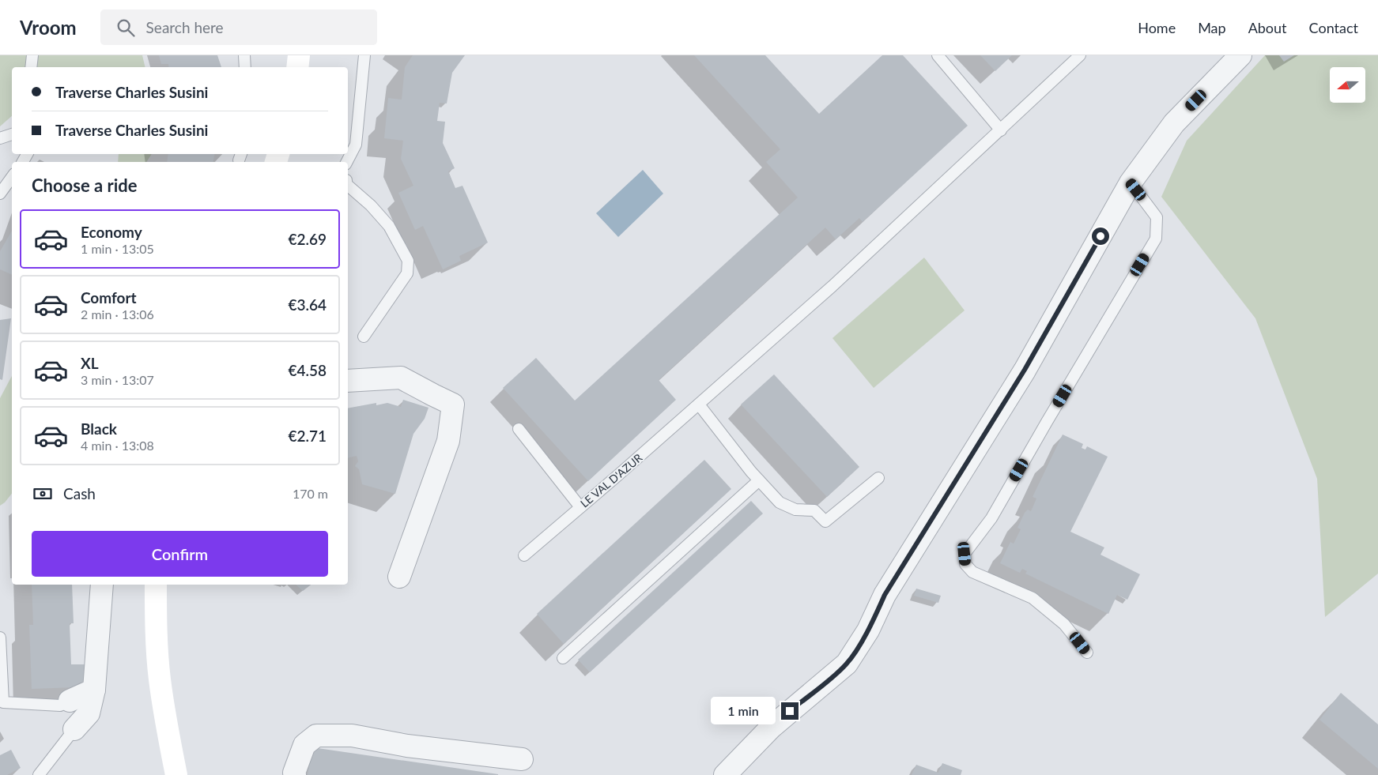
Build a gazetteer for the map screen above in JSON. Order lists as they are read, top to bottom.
{
  "streets": {
    "lane": ["LE VAL D'AZUR"]
  },
  "north": "left",
  "page": {
    "header": "Vroom",
    "search": "Search here",
    "nav": [
      "Home",
      "Map",
      "About",
      "Contact"
    ],
    "banner": ["Traverse Charles Susini", "Traverse Charles Susini"],
    "heading": "Choose a ride",
    "list": [
      {
        "name": "Economy",
        "note": "1 min · 13:05",
        "value": "€2.69"
      },
      {
        "name": "Comfort",
        "note": "2 min · 13:06",
        "value": "€3.64"
      },
      {
        "name": "XL",
        "note": "3 min · 13:07",
        "value": "€4.58"
      },
      {
        "name": "Black",
        "note": "4 min · 13:08",
        "value": "€2.71"
      }
    ],
    "pay": ["Cash", "170 m"],
    "buttons": "Confirm",
    "bubble": "1 min"
  }
}
